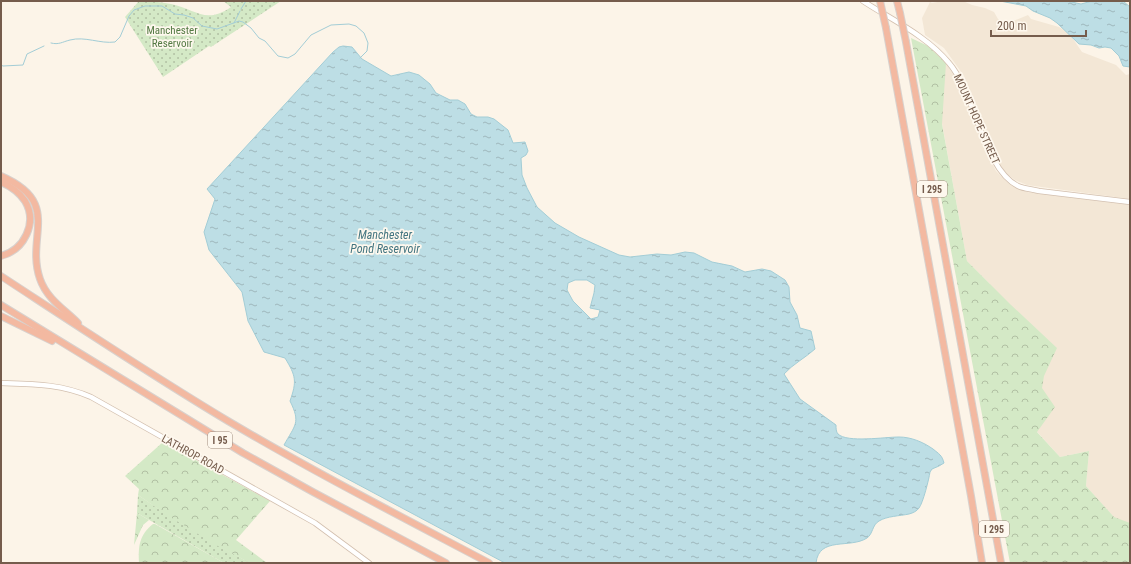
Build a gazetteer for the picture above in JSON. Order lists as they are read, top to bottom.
{
  "streets": {
    "highway": ["I 295", "I 95"],
    "main road": ["MOUNT HOPE STREET", "LATHROP ROAD"]
  },
  "water": ["Manchester Pond Reservoir"],
  "parks": ["Manchester Reservoir"],
  "scale_bar": "200 m"
}
